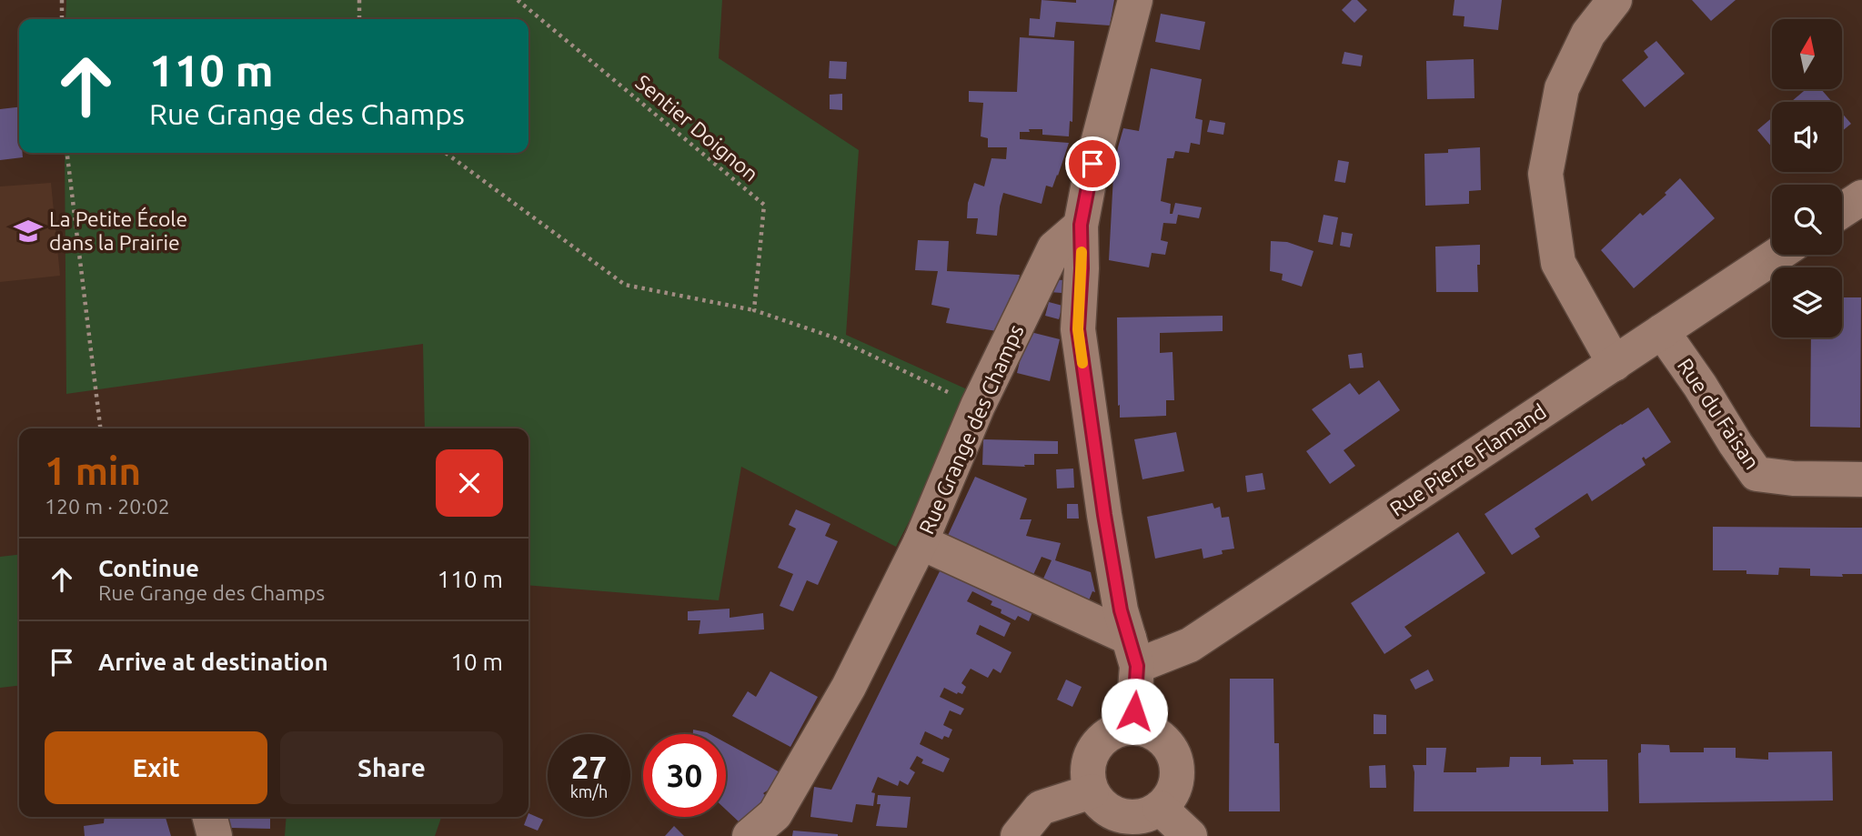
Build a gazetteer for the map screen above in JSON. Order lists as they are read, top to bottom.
{
  "streets": {
    "street": ["Rue du Faisan", "Rue Grange des Champs", "Rue Pierre Flamand"],
    "path": ["Sentier Doignon"]
  },
  "crossings": [
    ["Rue du Faisan", "Rue Pierre Flamand"]
  ],
  "places": {
    "school or university": ["La Petite École dans la Prairie"]
  },
  "north": "top",
  "page": {
    "turn": ["110 m", "Rue Grange des Champs"],
    "heading": ["1 min", "120 m · 20:02"],
    "list": [
      {
        "name": "Continue",
        "note": "Rue Grange des Champs",
        "value": "110 m"
      },
      {
        "name": "Arrive at destination",
        "value": "10 m"
      }
    ],
    "buttons": ["Exit", "Share"],
    "speed": "27 km/h",
    "limit": "30"
  }
}
